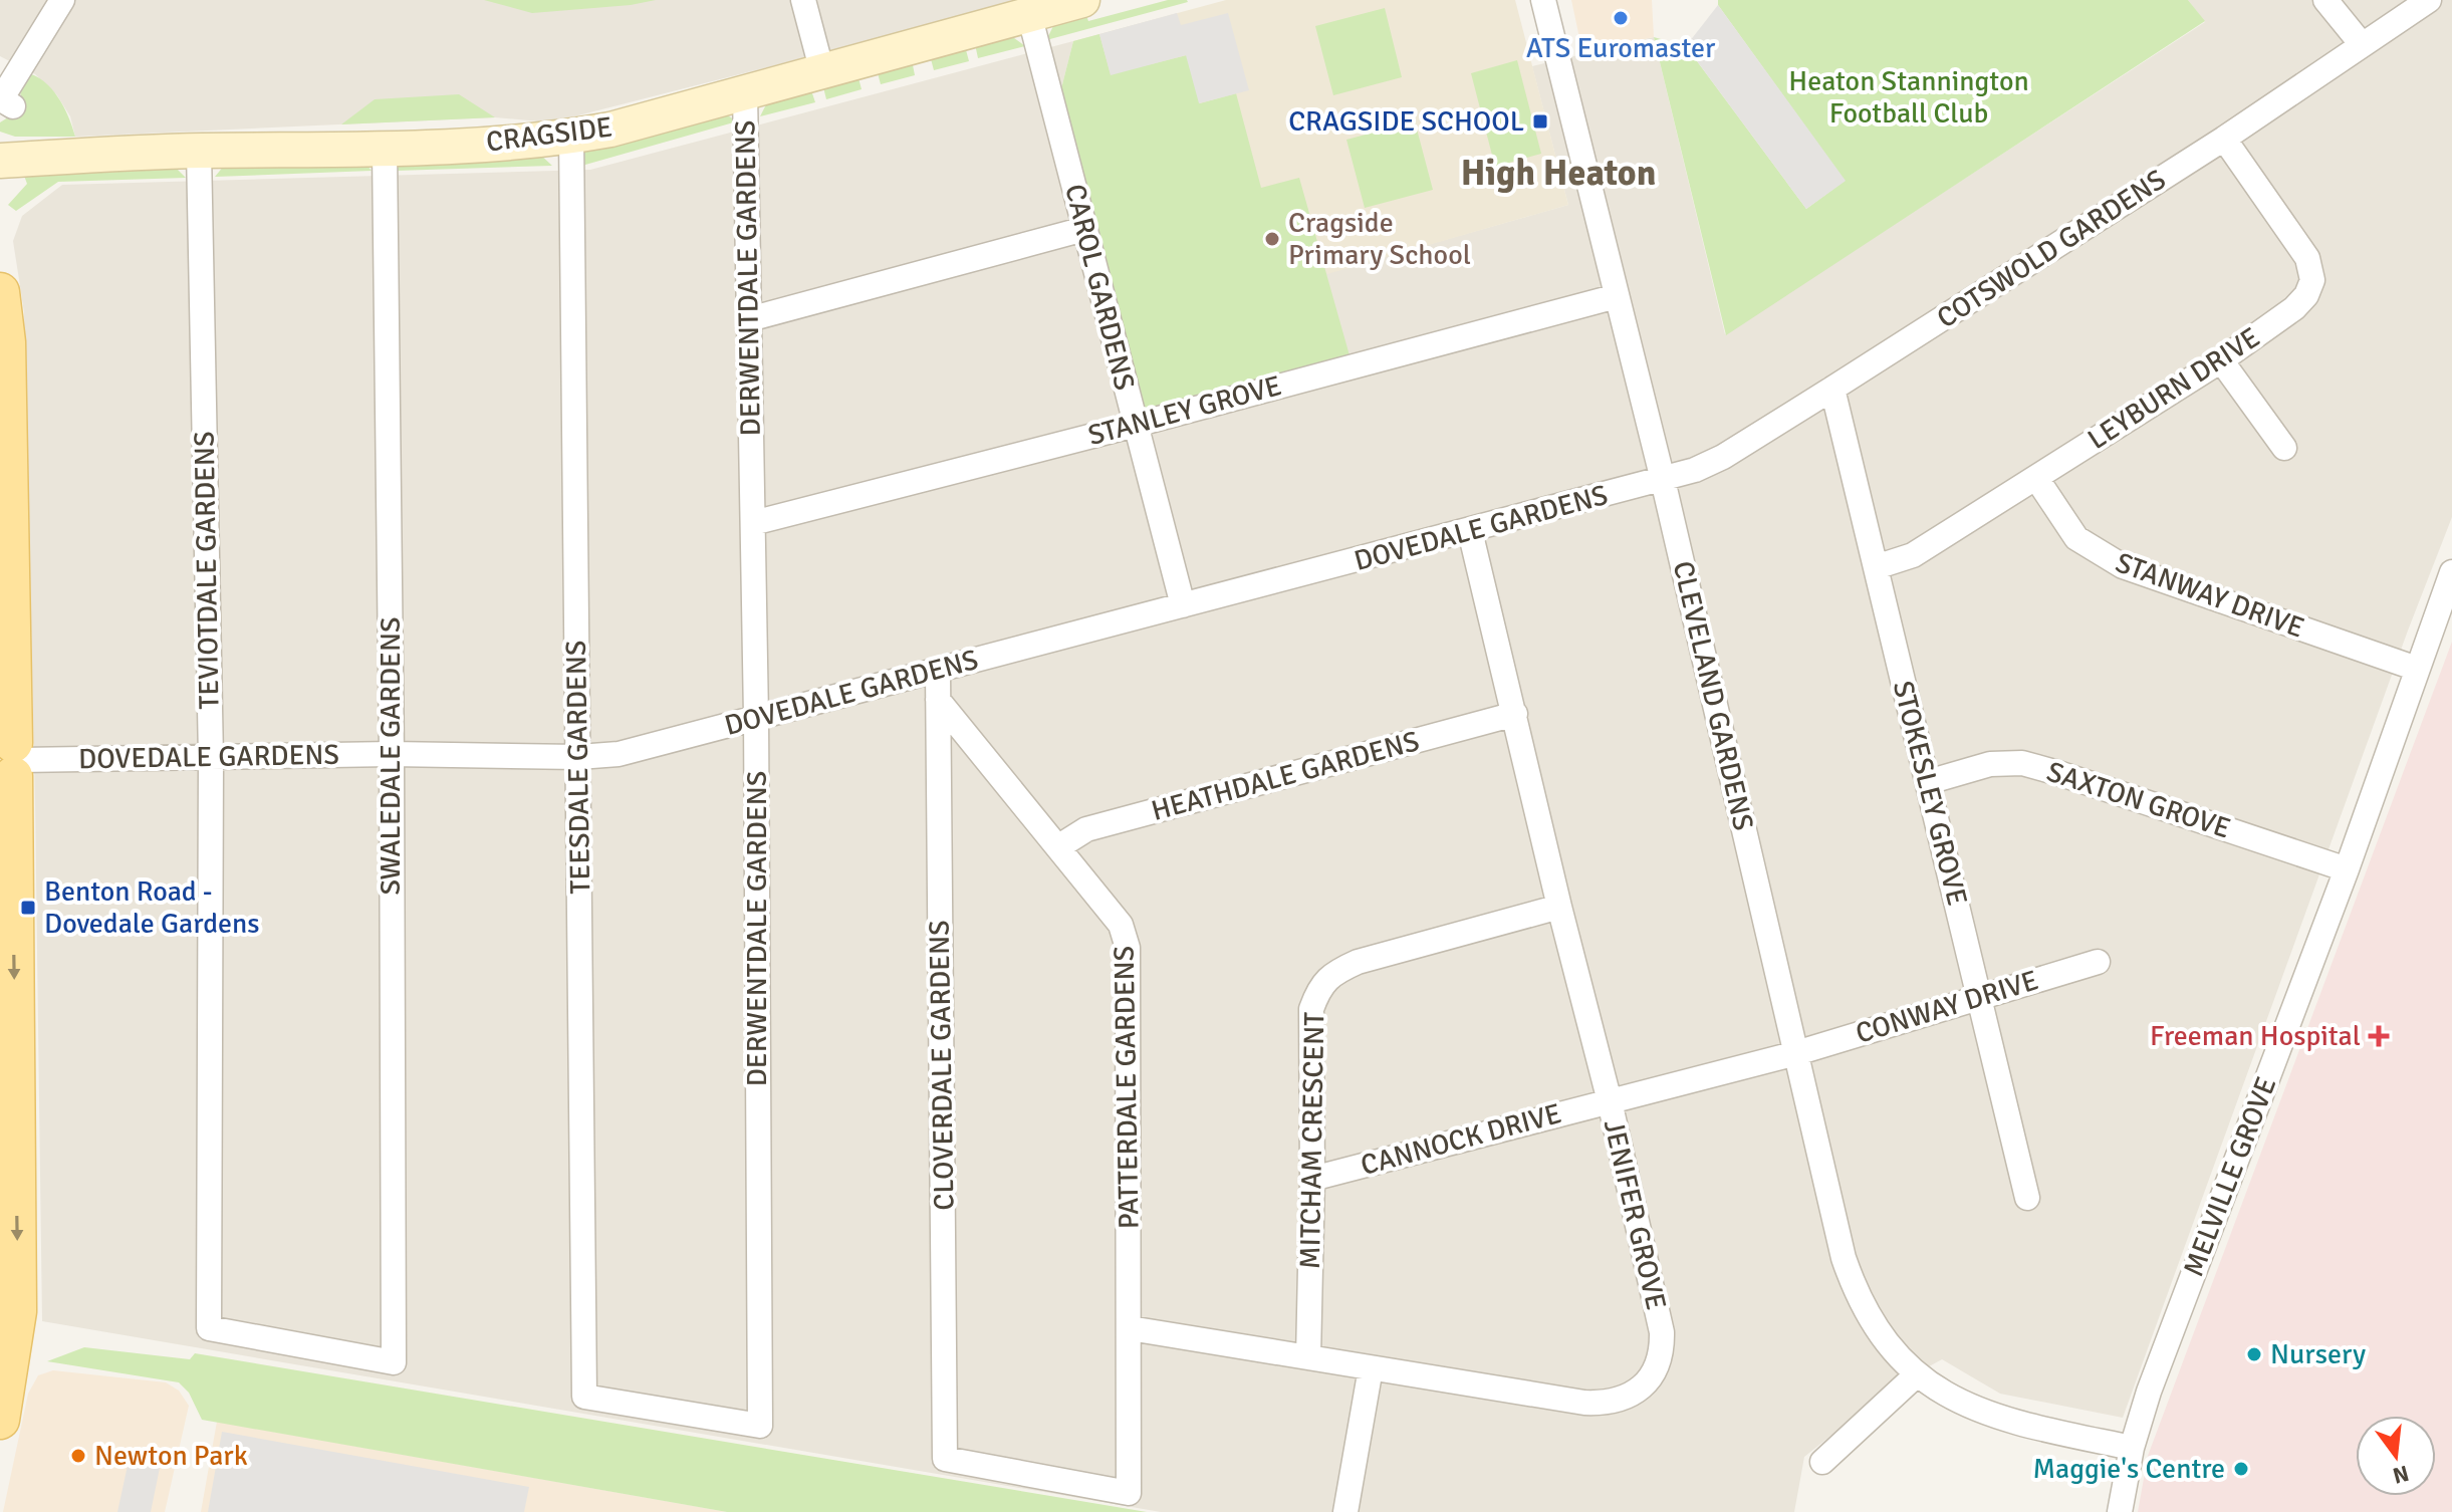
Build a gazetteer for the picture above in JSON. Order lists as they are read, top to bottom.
{
  "streets": {
    "street": [
      "CRAGSIDE",
      "COTSWOLD GARDENS",
      "DERWENTDALE GARDENS",
      "CAROL GARDENS",
      "LEYBURN DRIVE",
      "STANLEY GROVE",
      "DOVEDALE GARDENS",
      "TEVIOTDALE GARDENS",
      "STANWAY DRIVE",
      "CLEVELAND GARDENS",
      "SWALEDALE GARDENS",
      "TEESDALE GARDENS",
      "HEATHDALE GARDENS",
      "STOKESLEY GROVE",
      "SAXTON GROVE",
      "CONWAY DRIVE",
      "CLOVERDALE GARDENS",
      "PATTERDALE GARDENS",
      "CANNOCK DRIVE",
      "MITCHAM CRESCENT",
      "MELVILLE GROVE",
      "JENIFER GROVE"
    ]
  },
  "crossings": [
    ["CRAGSIDE", "DERWENTDALE GARDENS"],
    ["CRAGSIDE", "CAROL GARDENS"],
    ["CRAGSIDE", "TEVIOTDALE GARDENS"],
    ["CRAGSIDE", "SWALEDALE GARDENS"],
    ["CRAGSIDE", "TEESDALE GARDENS"],
    ["COTSWOLD GARDENS", "LEYBURN DRIVE"],
    ["COTSWOLD GARDENS", "DOVEDALE GARDENS"],
    ["COTSWOLD GARDENS", "CLEVELAND GARDENS"],
    ["COTSWOLD GARDENS", "STOKESLEY GROVE"],
    ["DERWENTDALE GARDENS", "STANLEY GROVE"],
    ["DERWENTDALE GARDENS", "DOVEDALE GARDENS"],
    ["DERWENTDALE GARDENS", "TEESDALE GARDENS"],
    ["CAROL GARDENS", "STANLEY GROVE"],
    ["CAROL GARDENS", "DOVEDALE GARDENS"],
    ["LEYBURN DRIVE", "STANWAY DRIVE"],
    ["LEYBURN DRIVE", "STOKESLEY GROVE"],
    ["STANLEY GROVE", "CLEVELAND GARDENS"],
    ["DOVEDALE GARDENS", "TEVIOTDALE GARDENS"],
    ["DOVEDALE GARDENS", "CLEVELAND GARDENS"],
    ["DOVEDALE GARDENS", "SWALEDALE GARDENS"],
    ["DOVEDALE GARDENS", "TEESDALE GARDENS"],
    ["DOVEDALE GARDENS", "CLOVERDALE GARDENS"],
    ["DOVEDALE GARDENS", "JENIFER GROVE"],
    ["TEVIOTDALE GARDENS", "SWALEDALE GARDENS"],
    ["STANWAY DRIVE", "MELVILLE GROVE"],
    ["CLEVELAND GARDENS", "CONWAY DRIVE"],
    ["CLEVELAND GARDENS", "CANNOCK DRIVE"],
    ["CLEVELAND GARDENS", "MELVILLE GROVE"],
    ["HEATHDALE GARDENS", "PATTERDALE GARDENS"],
    ["HEATHDALE GARDENS", "JENIFER GROVE"],
    ["STOKESLEY GROVE", "SAXTON GROVE"],
    ["STOKESLEY GROVE", "CONWAY DRIVE"],
    ["SAXTON GROVE", "MELVILLE GROVE"],
    ["CONWAY DRIVE", "CANNOCK DRIVE"],
    ["CLOVERDALE GARDENS", "PATTERDALE GARDENS"],
    ["PATTERDALE GARDENS", "JENIFER GROVE"],
    ["CANNOCK DRIVE", "MITCHAM CRESCENT"],
    ["CANNOCK DRIVE", "JENIFER GROVE"],
    ["MITCHAM CRESCENT", "JENIFER GROVE"]
  ],
  "districts": ["High Heaton"],
  "parks": ["Heaton Stannington Football Club"],
  "places": {
    "other": [
      "ATS Euromaster",
      "Cragside Primary School",
      "Nursery",
      "Newton Park",
      "Maggie's Centre"
    ],
    "transit": ["CRAGSIDE SCHOOL", "Benton Road - Dovedale Gardens"],
    "health": ["Freeman Hospital"]
  },
  "north": "bottom"
}
